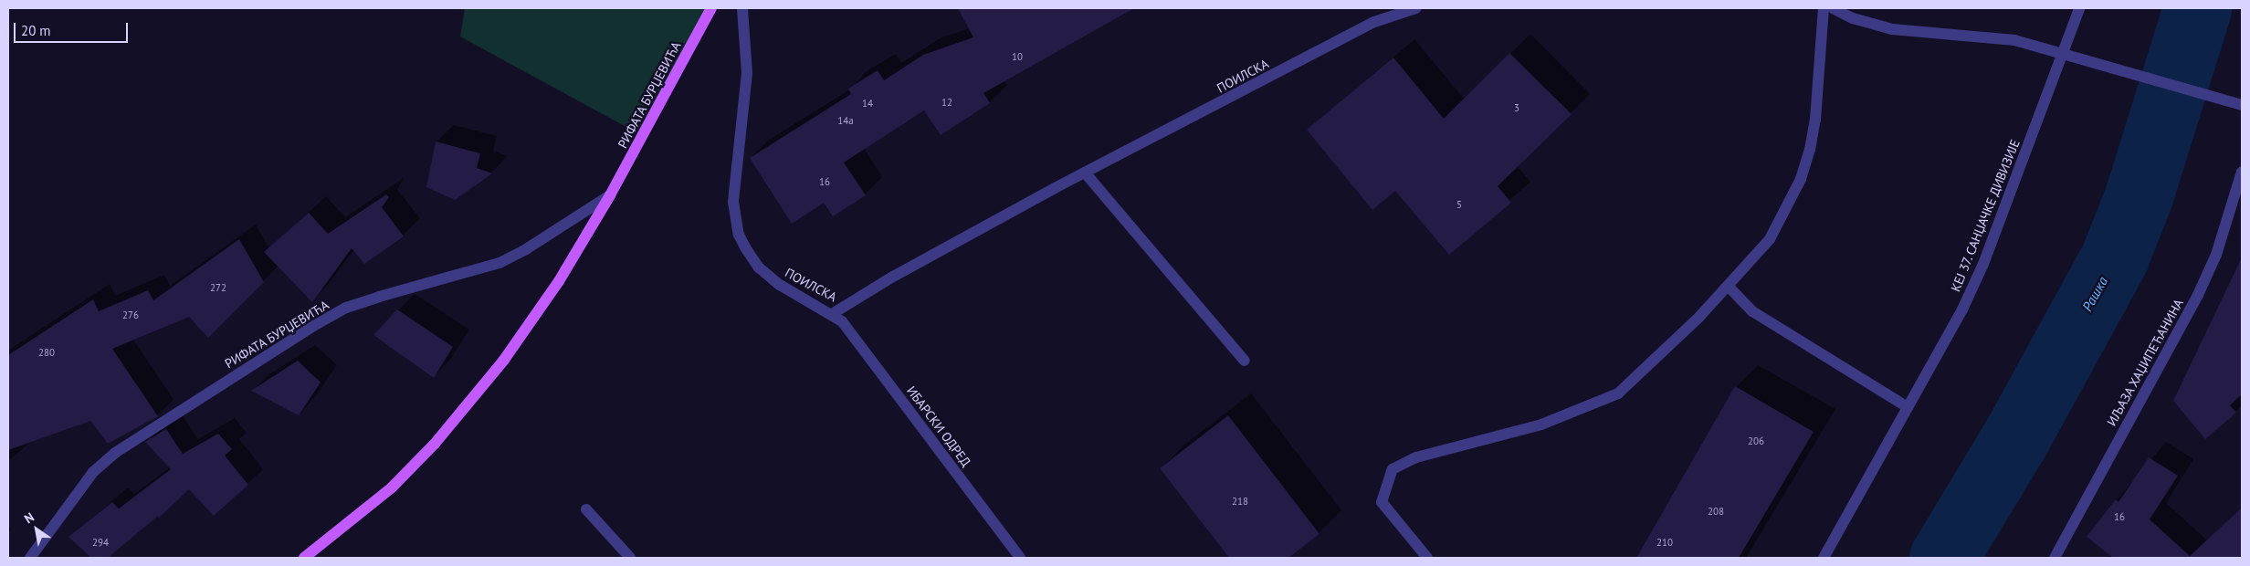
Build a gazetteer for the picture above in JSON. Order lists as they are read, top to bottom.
{
  "streets": {
    "main road": ["РИФАТА БУРЏЕВИЋА"],
    "street": [
      "ПОИЛСКА",
      "КЕЈ 37. САНЏАЧКЕ ДИВИЗИЈЕ",
      "ИЉАЗА ХАЏИПЕЋАНИНА",
      "ИБАРСКИ ОДРЕД"
    ]
  },
  "crossings": [
    ["ПОИЛСКА", "ИБАРСКИ ОДРЕД"]
  ],
  "water": ["Рашка"],
  "house_numbers": [
    "10",
    "12",
    "14",
    "3",
    "14a",
    "16",
    "5",
    "272",
    "276",
    "280",
    "206",
    "218",
    "208",
    "16",
    "294",
    "210"
  ],
  "scale_bar": "20 m",
  "north": "top left"
}
